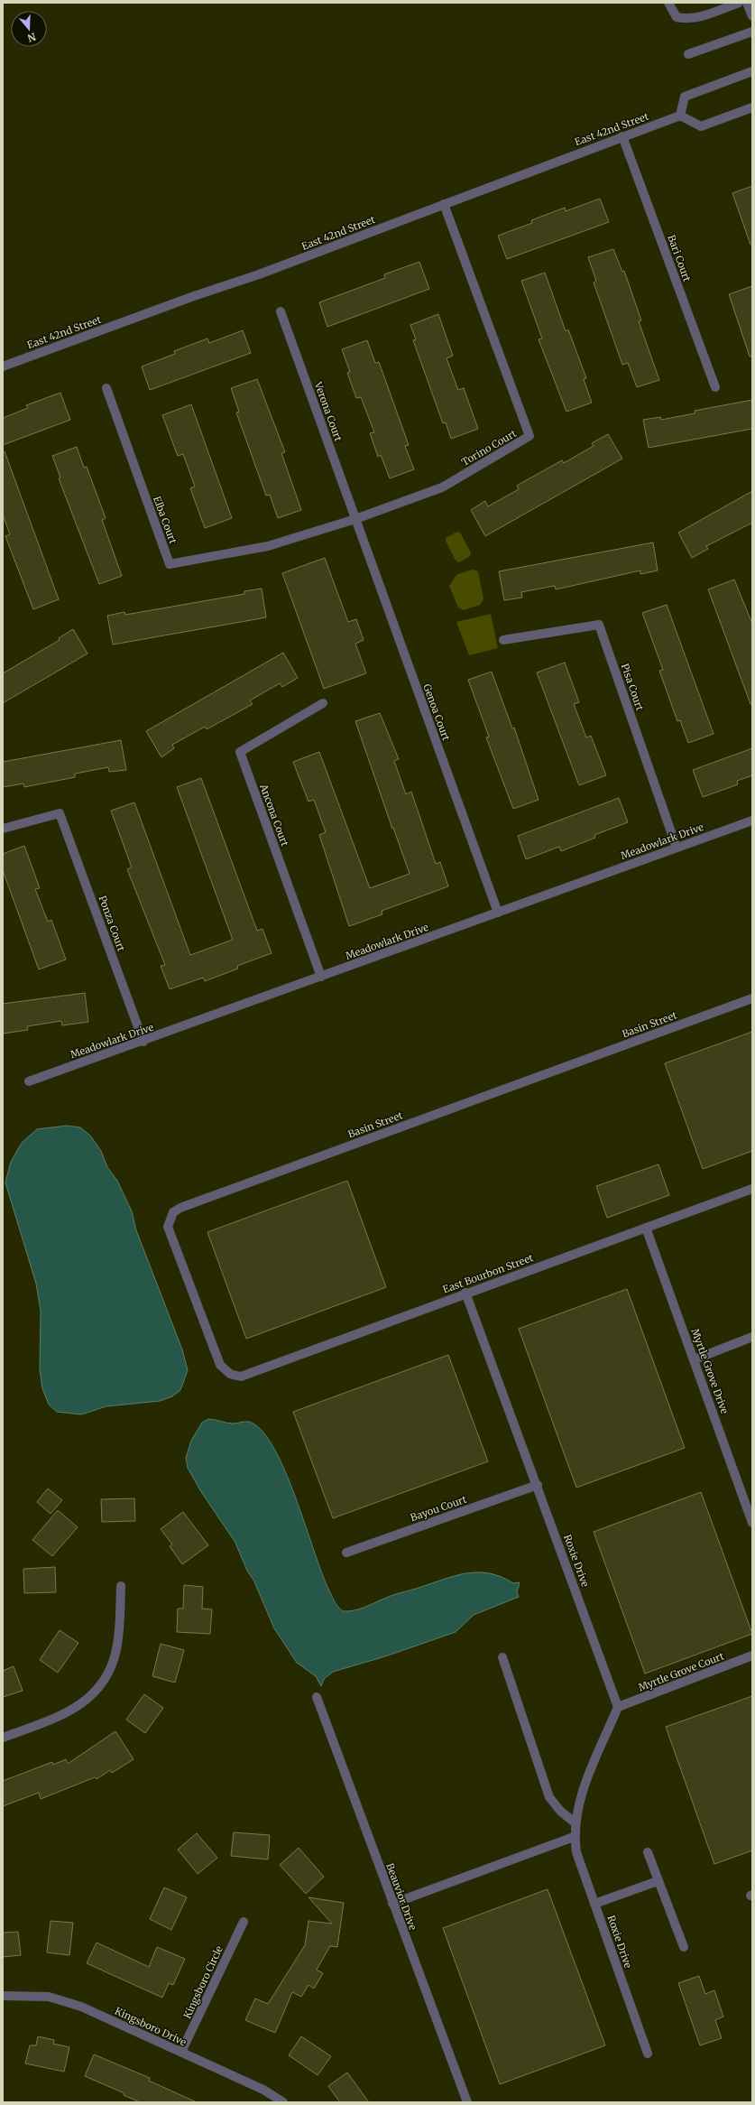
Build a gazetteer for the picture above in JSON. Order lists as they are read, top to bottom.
{
  "streets": {
    "street": [
      "East 42nd Street",
      "Bari Court",
      "Verona Court",
      "Torino Court",
      "Elba Court",
      "Pisa Court",
      "Genoa Court",
      "Ancona Court",
      "Meadowlark Drive",
      "Ponza Court",
      "Basin Street",
      "East Bourbon Street",
      "Myrtle Grove Drive",
      "Bayou Court",
      "Roxie Drive",
      "Myrtle Grove Court",
      "Beauvior Drive",
      "Kingsboro Circle",
      "Kingsboro Drive"
    ]
  },
  "crossings": [
    ["East 42nd Street", "Bari Court"],
    ["East 42nd Street", "Torino Court"],
    ["Verona Court", "Torino Court"],
    ["Verona Court", "Genoa Court"],
    ["Torino Court", "Elba Court"],
    ["Torino Court", "Genoa Court"],
    ["Pisa Court", "Meadowlark Drive"],
    ["Genoa Court", "Meadowlark Drive"],
    ["Ancona Court", "Meadowlark Drive"],
    ["Meadowlark Drive", "Ponza Court"],
    ["Basin Street", "East Bourbon Street"],
    ["East Bourbon Street", "Myrtle Grove Drive"],
    ["East Bourbon Street", "Roxie Drive"],
    ["Bayou Court", "Roxie Drive"],
    ["Roxie Drive", "Myrtle Grove Court"],
    ["Kingsboro Circle", "Kingsboro Drive"]
  ],
  "north": "bottom"
}
